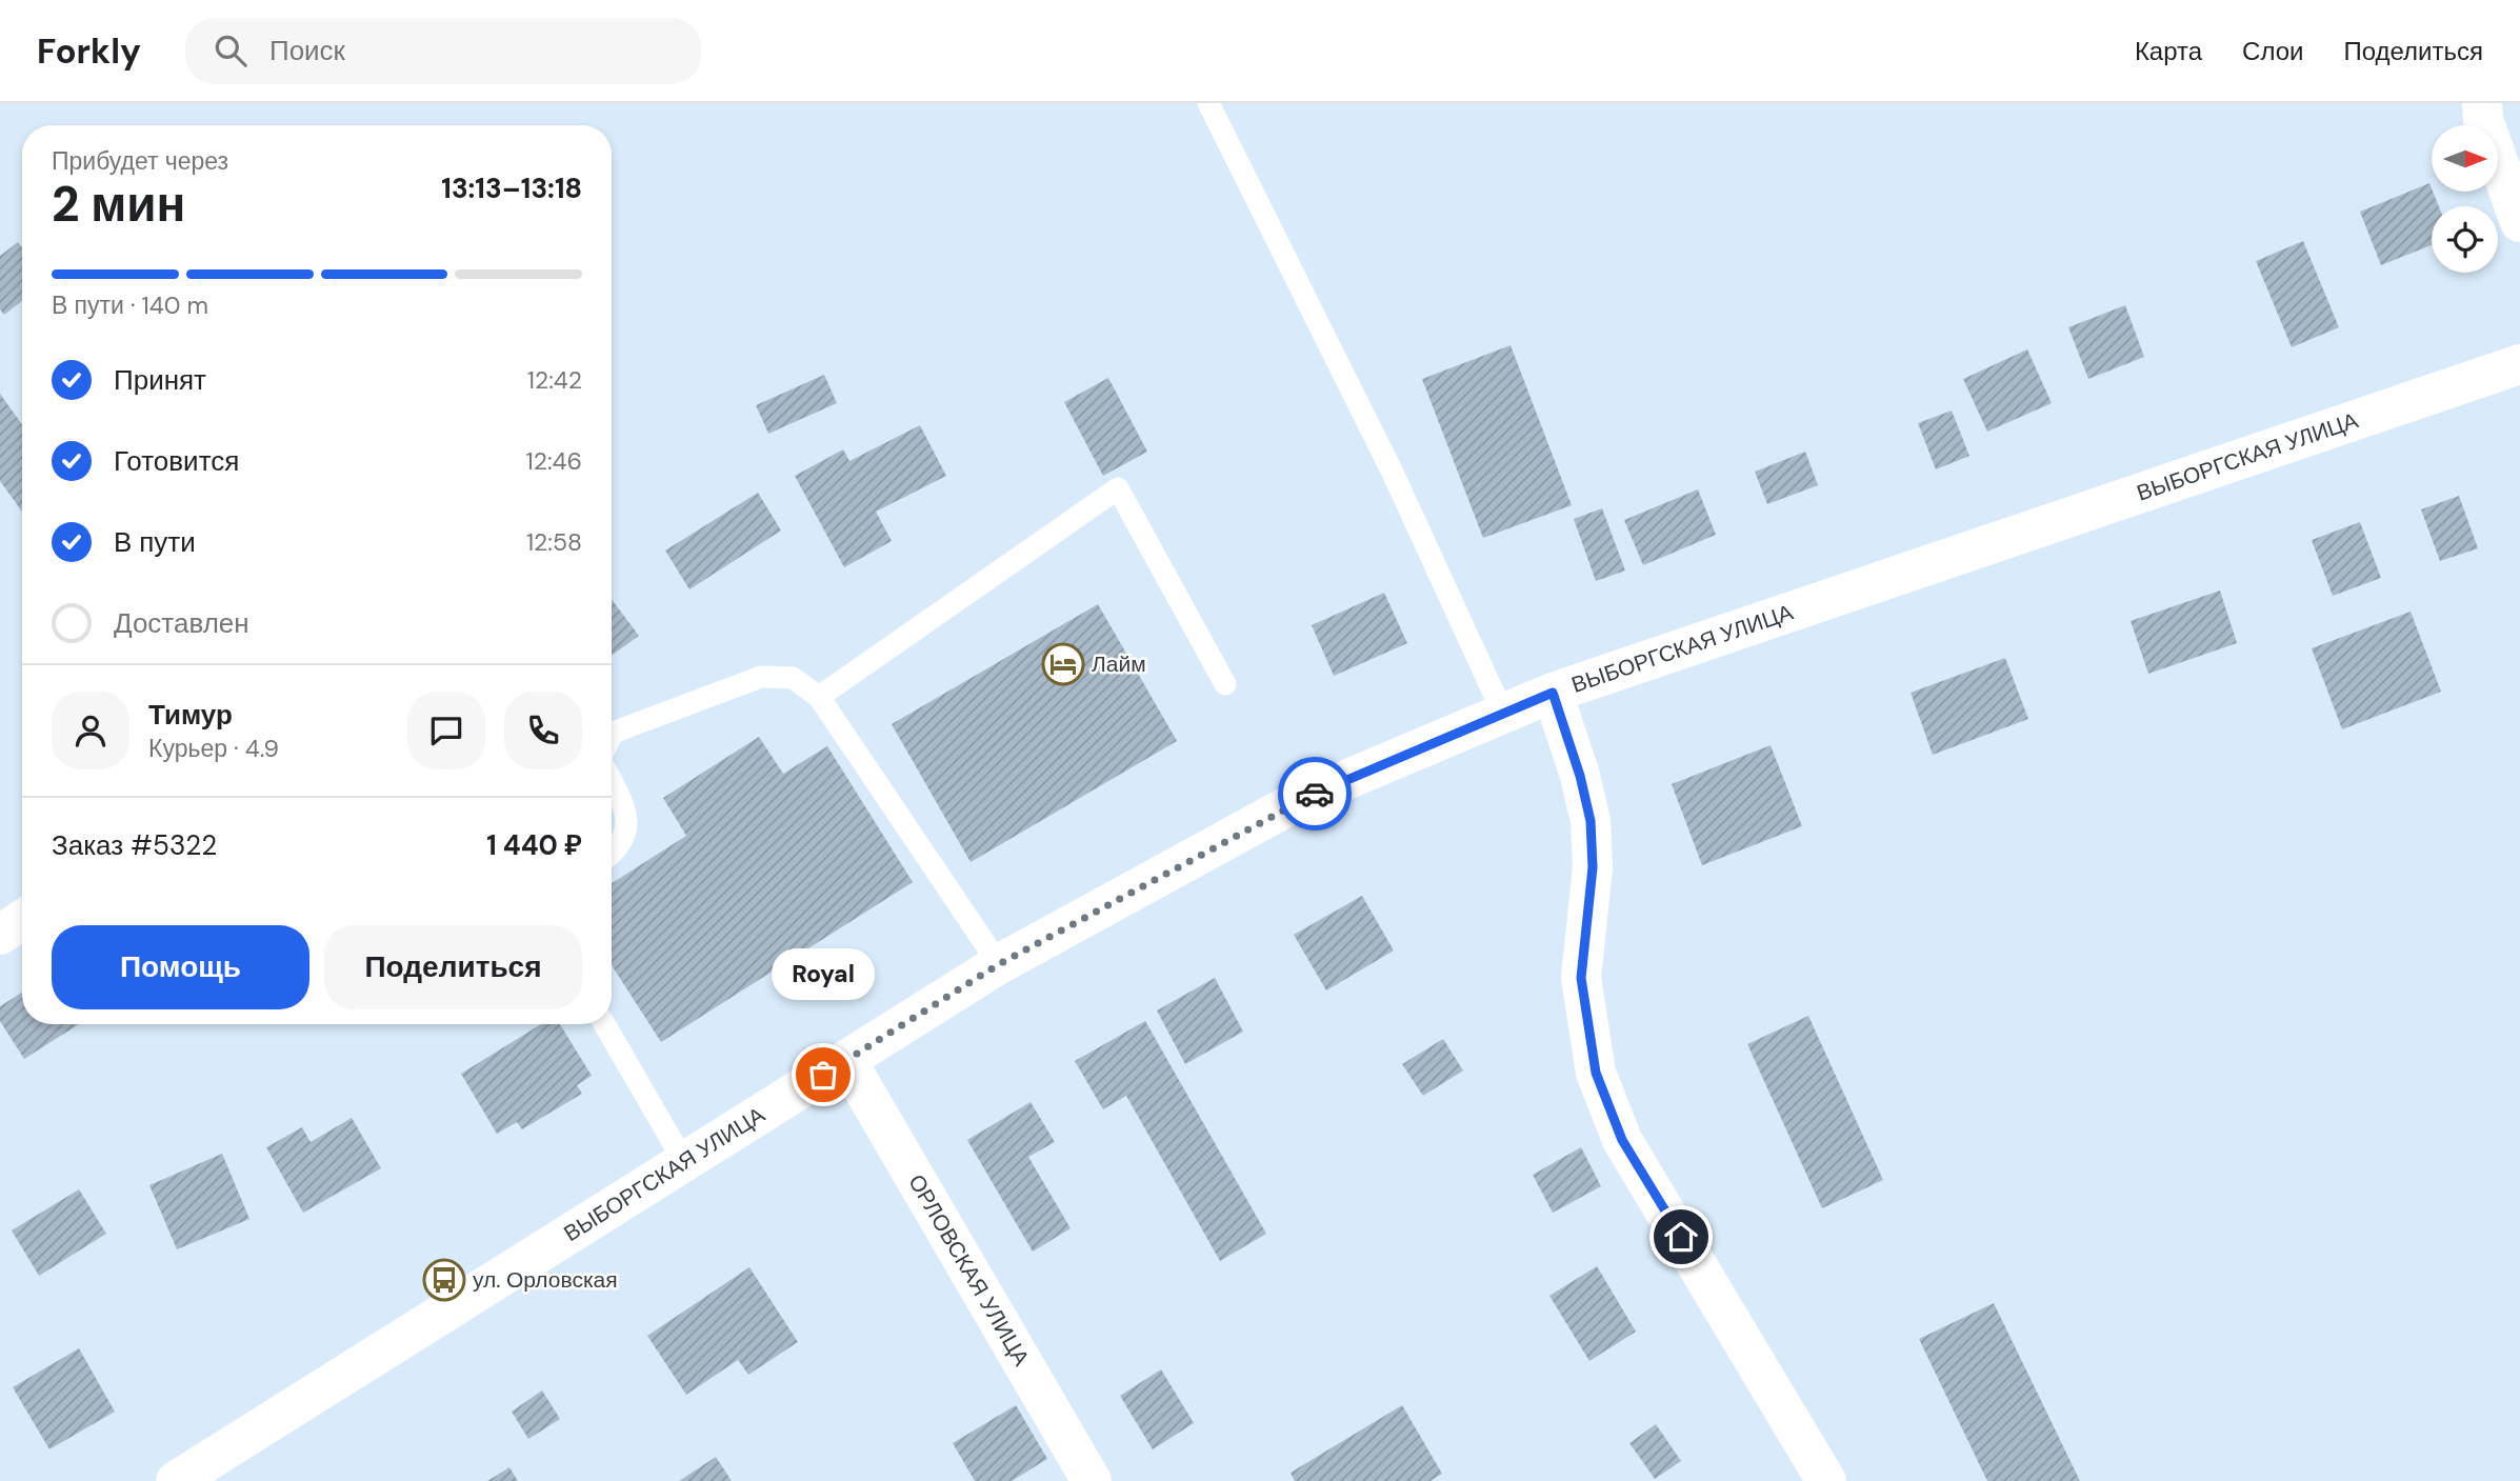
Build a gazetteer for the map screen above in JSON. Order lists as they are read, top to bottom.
{
  "streets": {
    "street": ["ВЫБОРГСКАЯ УЛИЦА", "ОРЛОВСКАЯ УЛИЦА"]
  },
  "crossings": [
    ["ВЫБОРГСКАЯ УЛИЦА", "ОРЛОВСКАЯ УЛИЦА"]
  ],
  "places": {
    "hotel": ["Лайм"],
    "other": ["Royal"],
    "bus stop": ["ул. Орловская"]
  },
  "north": "right",
  "page": {
    "header": "Forkly",
    "search": "Поиск",
    "nav": ["Карта", "Слои", "Поделиться"],
    "heading": ["2 мин", "Прибудет через", "13:13–13:18"],
    "panel": [
      "Тимур",
      "Курьер · 4.9",
      "Заказ #5322",
      "1 440 ₽"
    ],
    "bar": "В пути · 140 m",
    "list": [
      ["Принят", "12:42"],
      ["Готовится", "12:46"],
      ["В пути", "12:58"],
      "Доставлен"
    ],
    "buttons": ["Помощь", "Поделиться"],
    "bubble": "Royal"
  }
}
